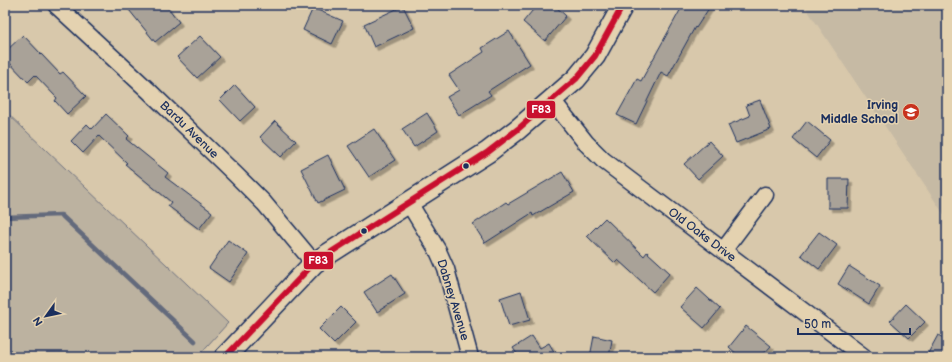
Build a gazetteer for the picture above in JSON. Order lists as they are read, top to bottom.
{
  "streets": {
    "street": ["Bardu Avenue", "Old Oaks Drive", "Dabney Avenue"]
  },
  "places": {
    "school or university": ["Irving Middle School"]
  },
  "lines": ["transit line F83"],
  "scale_bar": "50 m",
  "north": "bottom left"
}
